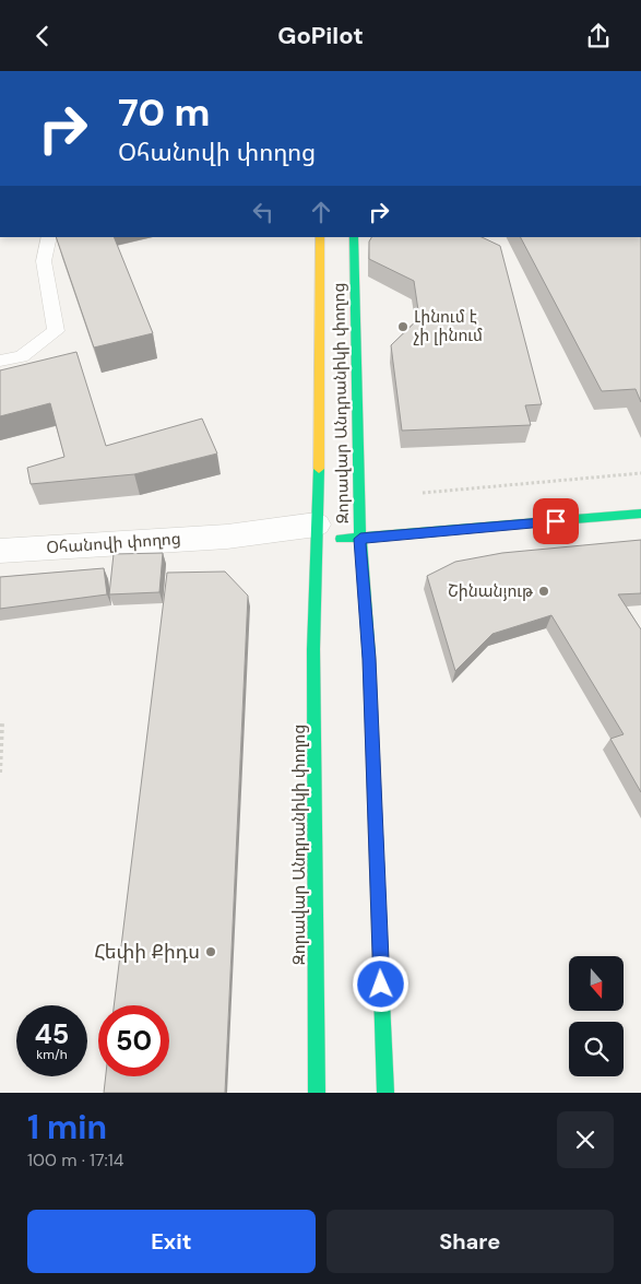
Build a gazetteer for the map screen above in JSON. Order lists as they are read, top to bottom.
{
  "streets": {
    "main road": ["Զորավար Անդրանիկի փողոց", "Օհանովի փողոց"]
  },
  "crossings": [
    ["Զորավար Անդրանիկի փողոց", "Օհանովի փողոց"]
  ],
  "places": ["Լինում է չի լինում", "Շինանյութ", "Հեփի Քիդս"],
  "north": "bottom",
  "page": {
    "header": "GoPilot",
    "turn": ["70 m", "Օհանովի փողոց"],
    "speed": "45 km/h",
    "limit": "50",
    "heading": ["1 min", "100 m · 17:14"],
    "buttons": ["Exit", "Share"]
  }
}
